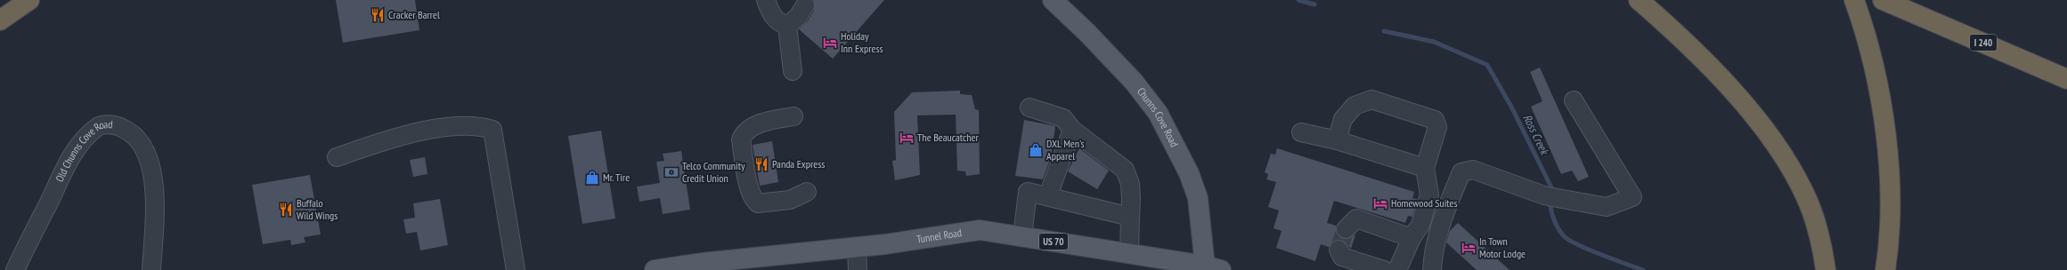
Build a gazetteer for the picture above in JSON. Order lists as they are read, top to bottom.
{
  "streets": {
    "highway": ["I 240"],
    "main road": ["Chunns Cove Road", "Tunnel Road", "US 70"],
    "street": ["Old Chunns Cove Road"]
  },
  "crossings": [
    ["Chunns Cove Road", "Tunnel Road"]
  ],
  "water": ["Ross Creek"],
  "places": {
    "restaurant": ["Cracker Barrel", "Panda Express", "Buffalo Wild Wings"],
    "hotel": [
      "Holiday Inn Express",
      "The Beaucatcher",
      "Homewood Suites",
      "In Town Motor Lodge"
    ],
    "shop": ["DXL Men's Apparel", "Mr. Tire"],
    "bank": ["Telco Community Credit Union"]
  }
}
